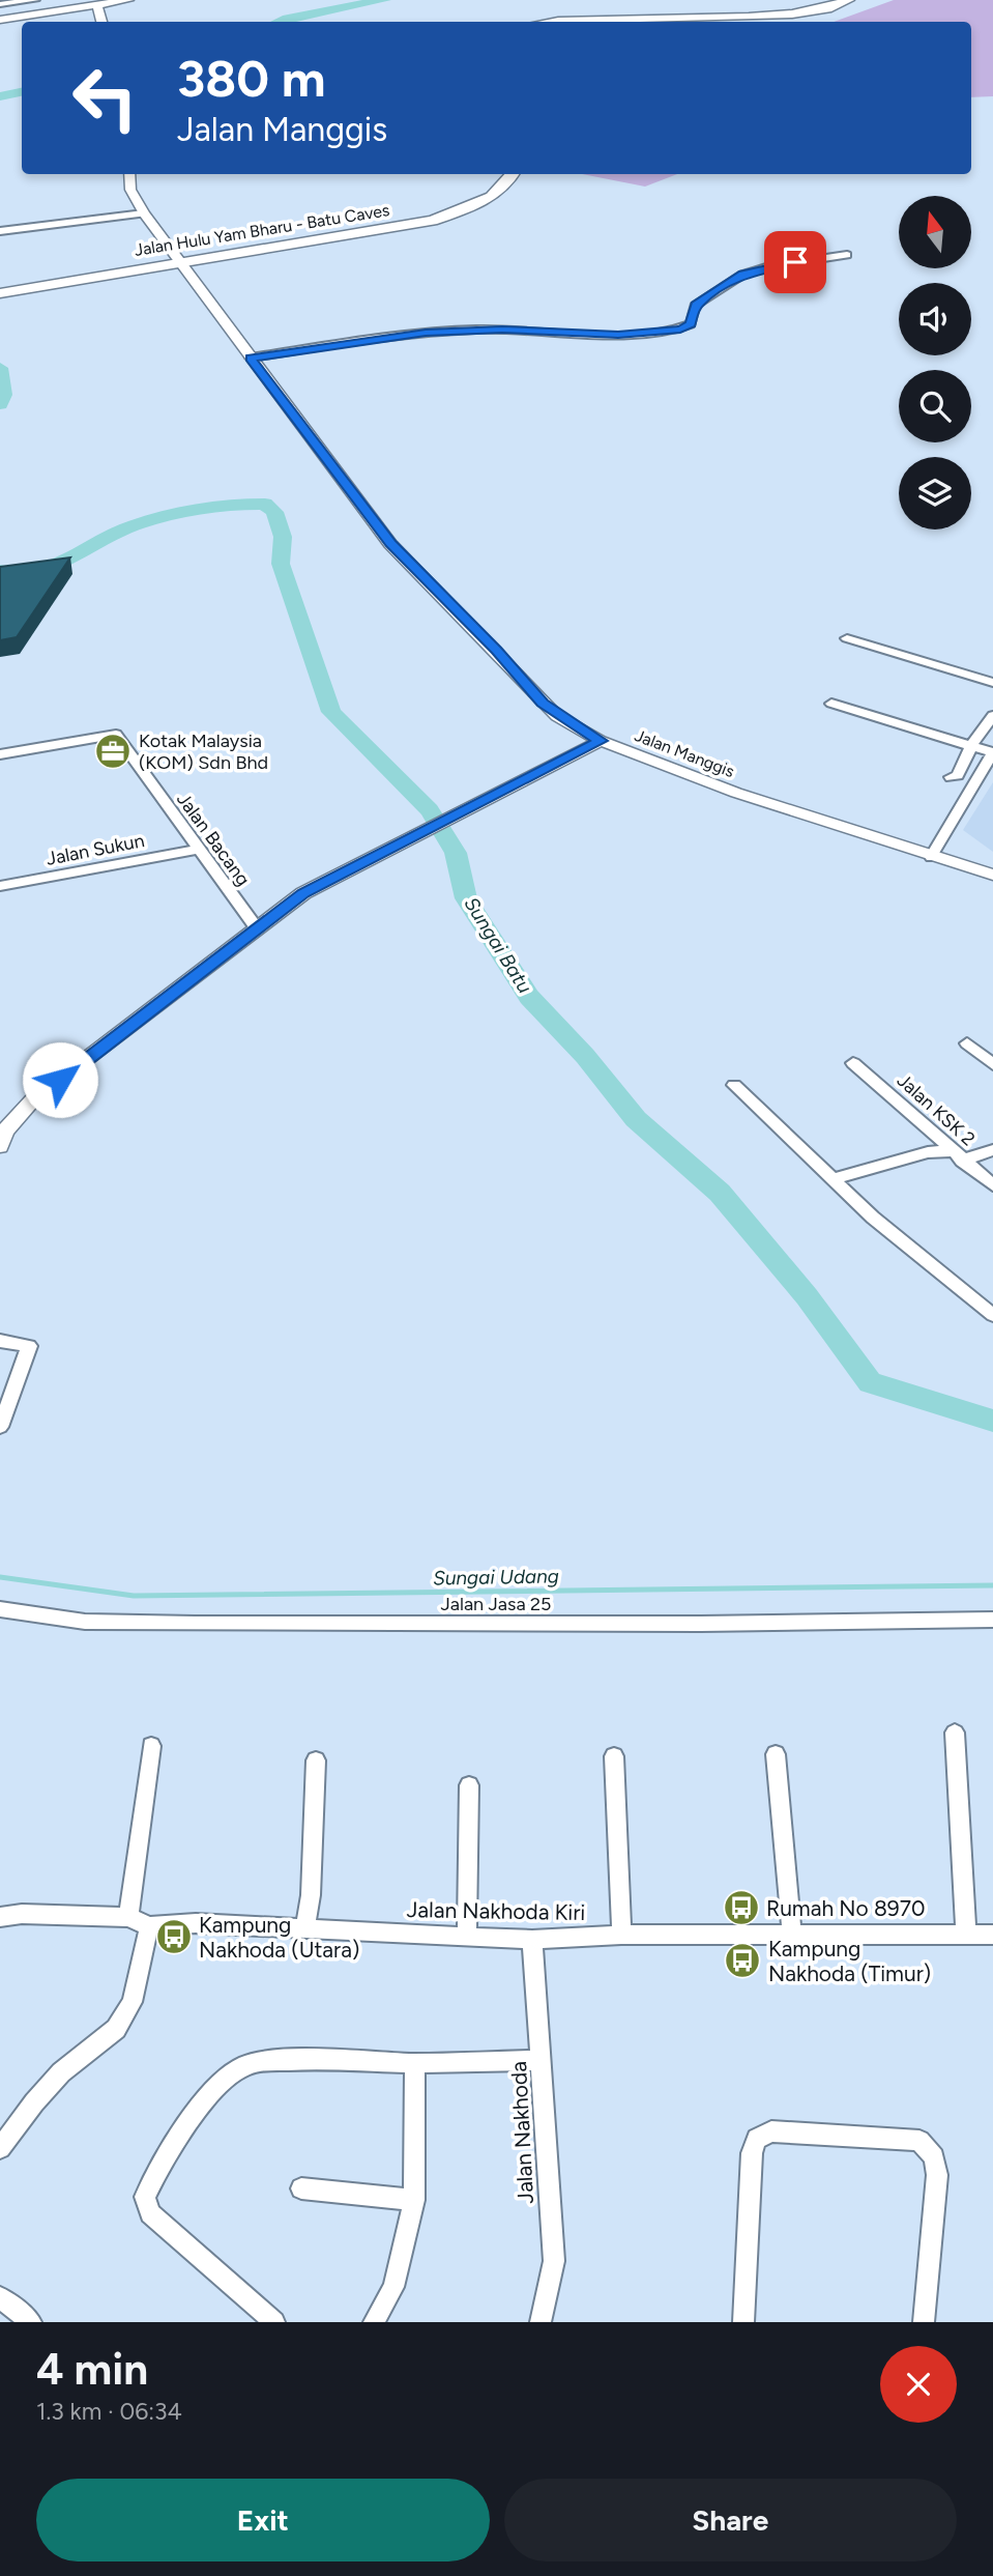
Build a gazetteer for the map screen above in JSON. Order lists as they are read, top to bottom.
{
  "streets": {
    "main road": ["Jalan Hulu Yam Bharu - Batu Caves"],
    "street": [
      "Jalan Manggis",
      "Jalan Bacang",
      "Jalan Sukun",
      "Jalan KSK 2",
      "Jalan Jasa 25",
      "Jalan Nakhoda Kiri",
      "Jalan Nakhoda"
    ]
  },
  "crossings": [
    ["Jalan Hulu Yam Bharu - Batu Caves", "Jalan Manggis"],
    ["Jalan Bacang", "Jalan Sukun"],
    ["Jalan Nakhoda Kiri", "Jalan Nakhoda"]
  ],
  "water": ["Sungai Batu", "Sungai Udang"],
  "places": {
    "office": ["Kotak Malaysia (KOM) Sdn Bhd"],
    "bus stop": ["Rumah No 8970", "Kampung Nakhoda (Utara)", "Kampung Nakhoda (Timur)"]
  },
  "north": "top",
  "page": {
    "turn": ["380 m", "Jalan Manggis"],
    "heading": ["4 min", "1.3 km · 06:34"],
    "buttons": ["Exit", "Share"]
  }
}
